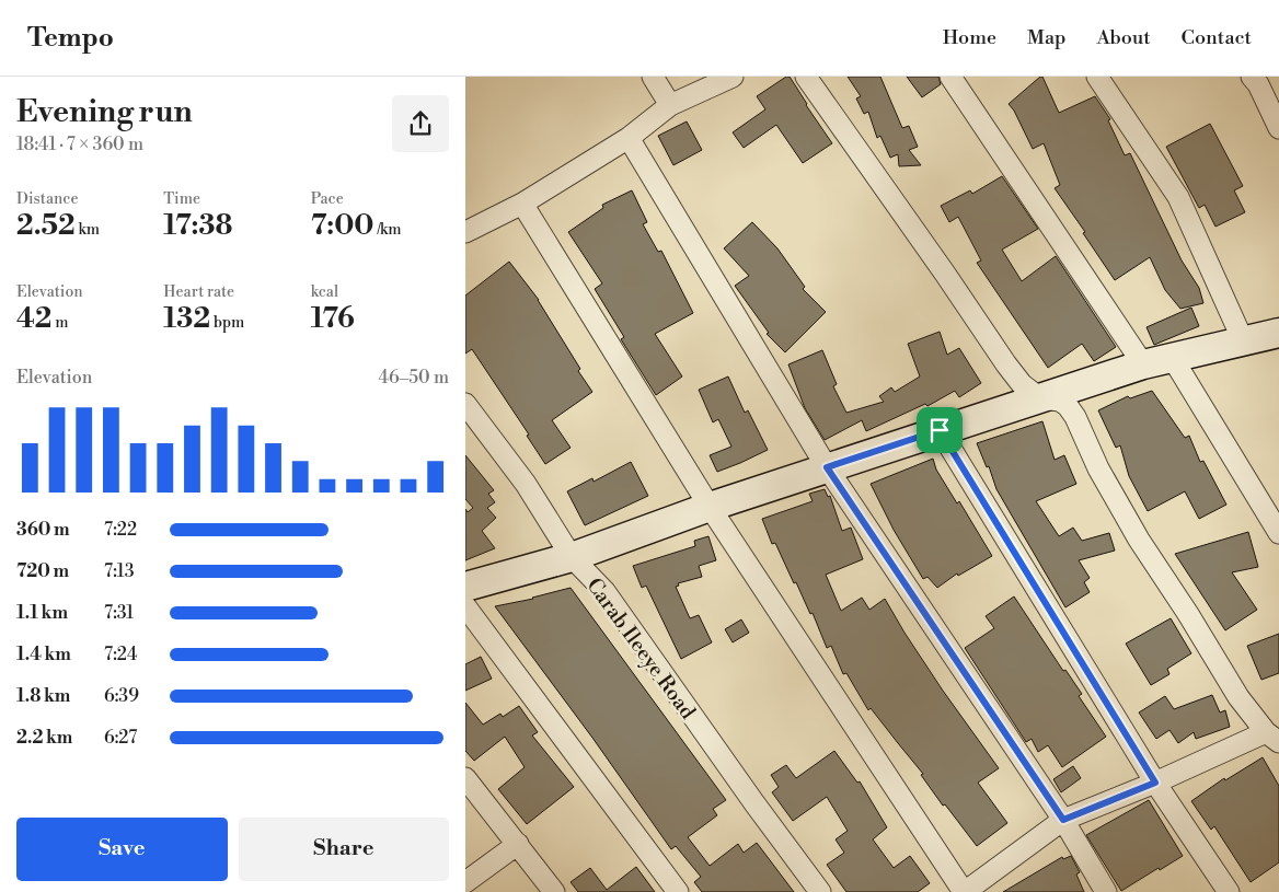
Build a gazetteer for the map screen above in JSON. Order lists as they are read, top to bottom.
{
  "streets": {
    "street": ["Carab Ileeye Road"]
  },
  "page": {
    "header": "Tempo",
    "nav": [
      "Home",
      "Map",
      "About",
      "Contact"
    ],
    "heading": ["Evening run", "18:41 · 7 × 360 m"],
    "stats": [
      ["Distance", "2.52 km"],
      ["Time", "17:38"],
      ["Pace", "7:00 /km"],
      ["Elevation", "42 m"],
      ["Heart rate", "132 bpm"],
      ["kcal", "176"]
    ],
    "chart": ["Elevation", "46–50 m"],
    "list": [
      {
        "name": "360 m",
        "note": "7:22"
      },
      {
        "name": "720 m",
        "note": "7:13"
      },
      {
        "name": "1.1 km",
        "note": "7:31"
      },
      {
        "name": "1.4 km",
        "note": "7:24"
      },
      {
        "name": "1.8 km",
        "note": "6:39"
      },
      {
        "name": "2.2 km",
        "note": "6:27"
      }
    ],
    "buttons": ["Save", "Share"]
  }
}
